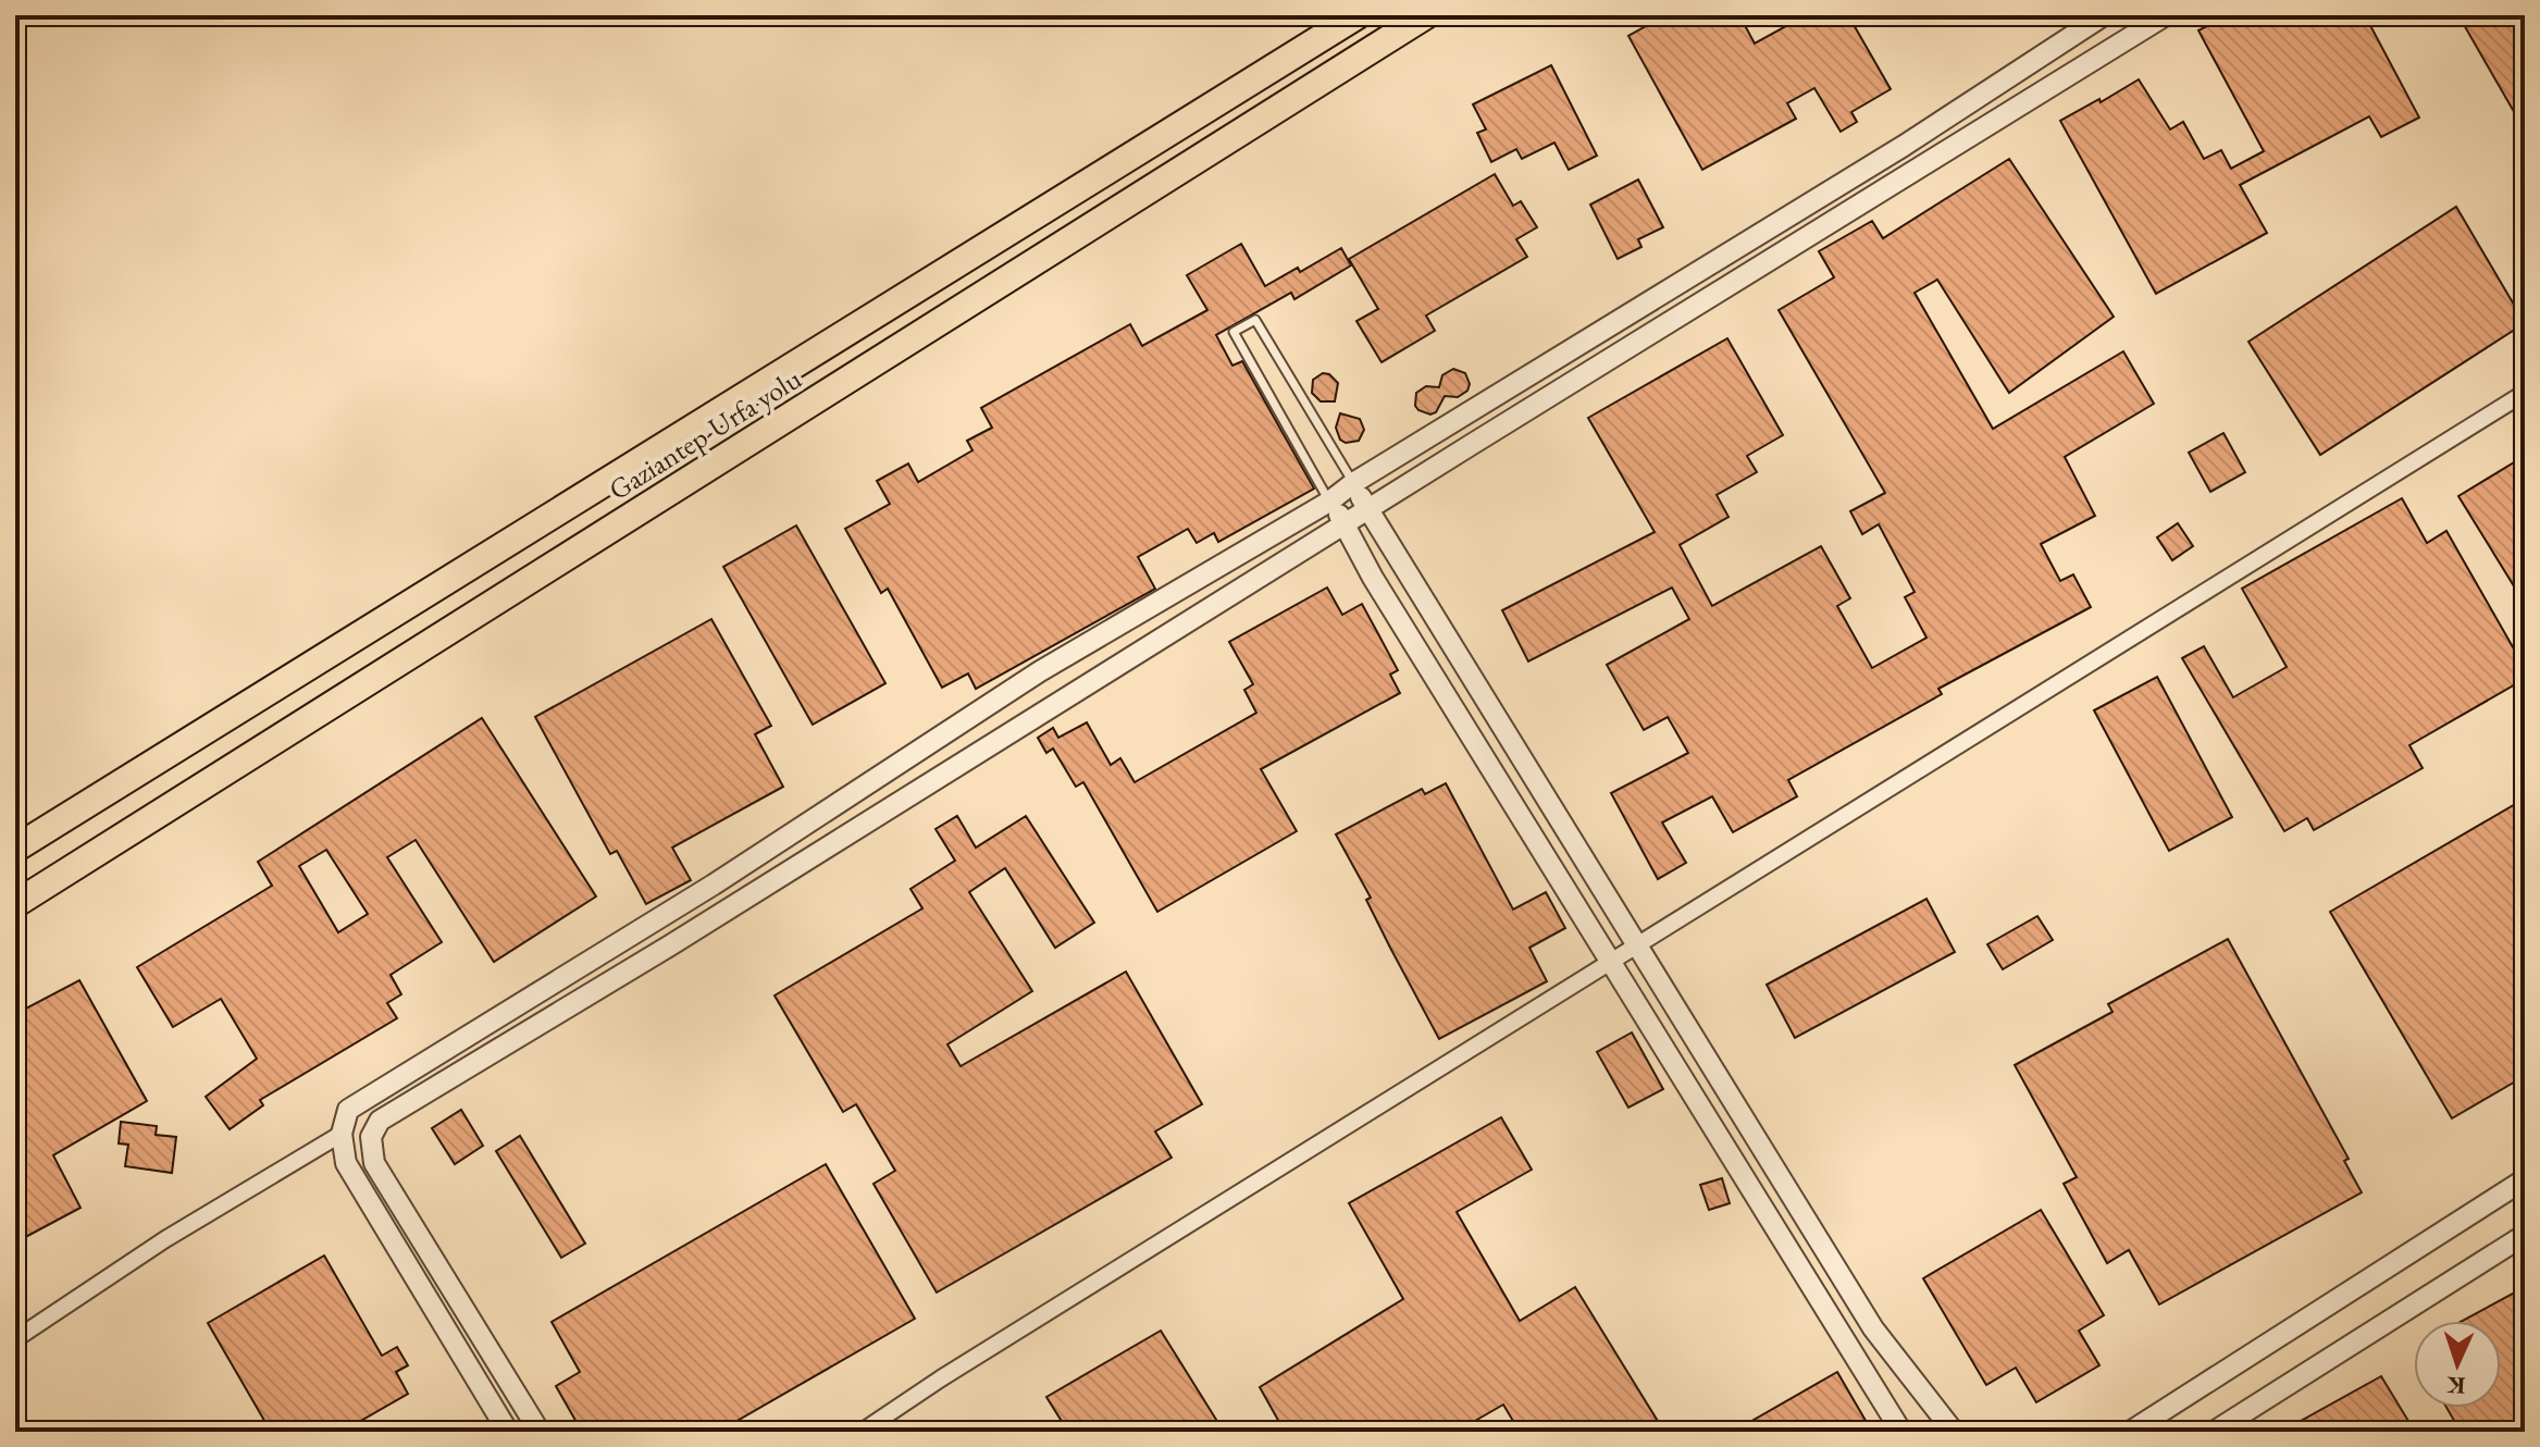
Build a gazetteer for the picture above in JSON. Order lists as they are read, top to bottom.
{
  "streets": {
    "highway": ["Gaziantep-Urfa yolu"]
  },
  "north": "bottom"
}
